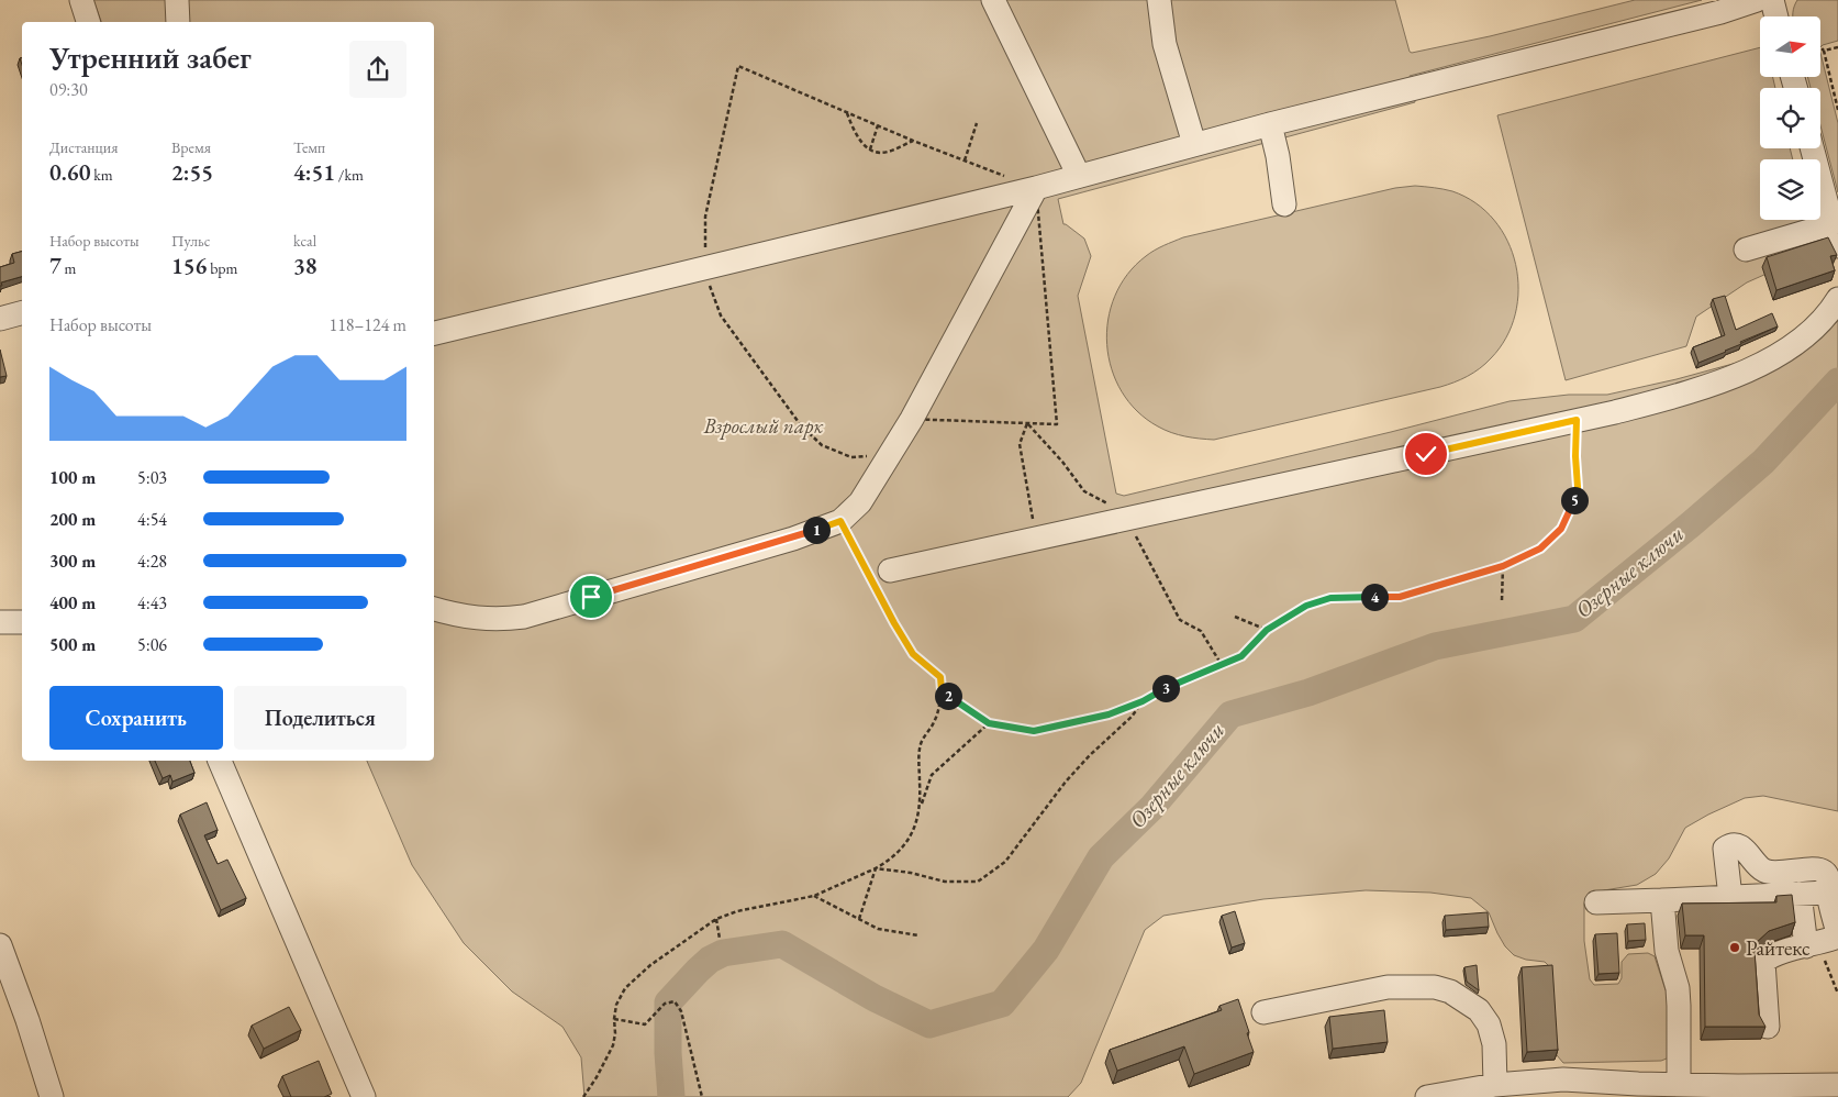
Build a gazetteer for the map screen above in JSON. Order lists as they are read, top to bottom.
{
  "water": ["Озерные ключи"],
  "parks": ["Взрослый парк"],
  "places": ["Райтекс"],
  "north": "right",
  "page": {
    "heading": ["Утренний забег", "09:30"],
    "stats": [
      ["Дистанция", "0.60 km"],
      ["Время", "2:55"],
      ["Темп", "4:51 /km"],
      ["Набор высоты", "7 m"],
      ["Пульс", "156 bpm"],
      ["kcal", "38"]
    ],
    "chart": ["Набор высоты", "118–124 m"],
    "list": [
      {
        "name": "100 m",
        "note": "5:03"
      },
      {
        "name": "200 m",
        "note": "4:54"
      },
      {
        "name": "300 m",
        "note": "4:28"
      },
      {
        "name": "400 m",
        "note": "4:43"
      },
      {
        "name": "500 m",
        "note": "5:06"
      }
    ],
    "pins": [
      "5",
      "1",
      "4",
      "3",
      "2"
    ],
    "buttons": ["Сохранить", "Поделиться"]
  }
}
